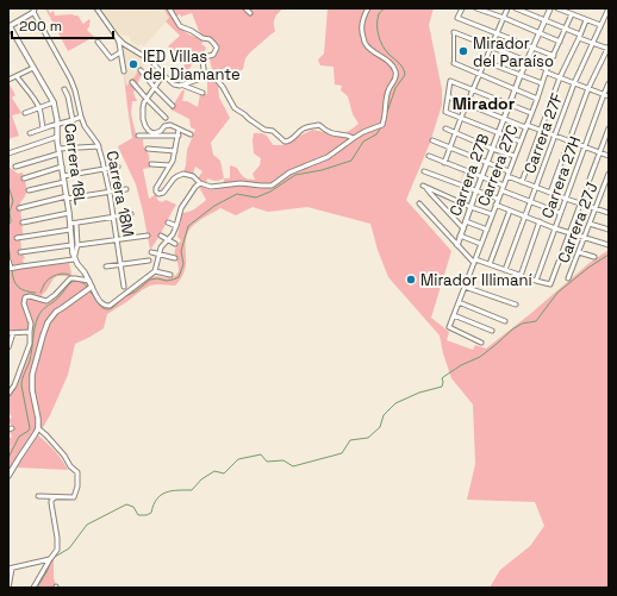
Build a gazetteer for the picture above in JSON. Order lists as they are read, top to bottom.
{
  "streets": {
    "street": [
      "Carrera 27F",
      "Carrera 18L",
      "Carrera 27C",
      "Carrera 27B",
      "Carrera 27H",
      "Carrera 18M",
      "Carrera 27J"
    ]
  },
  "districts": ["Mirador"],
  "places": ["Mirador del Paraíso", "IED Villas del Diamante", "Mirador Illimaní"],
  "scale_bar": "200 m"
}
